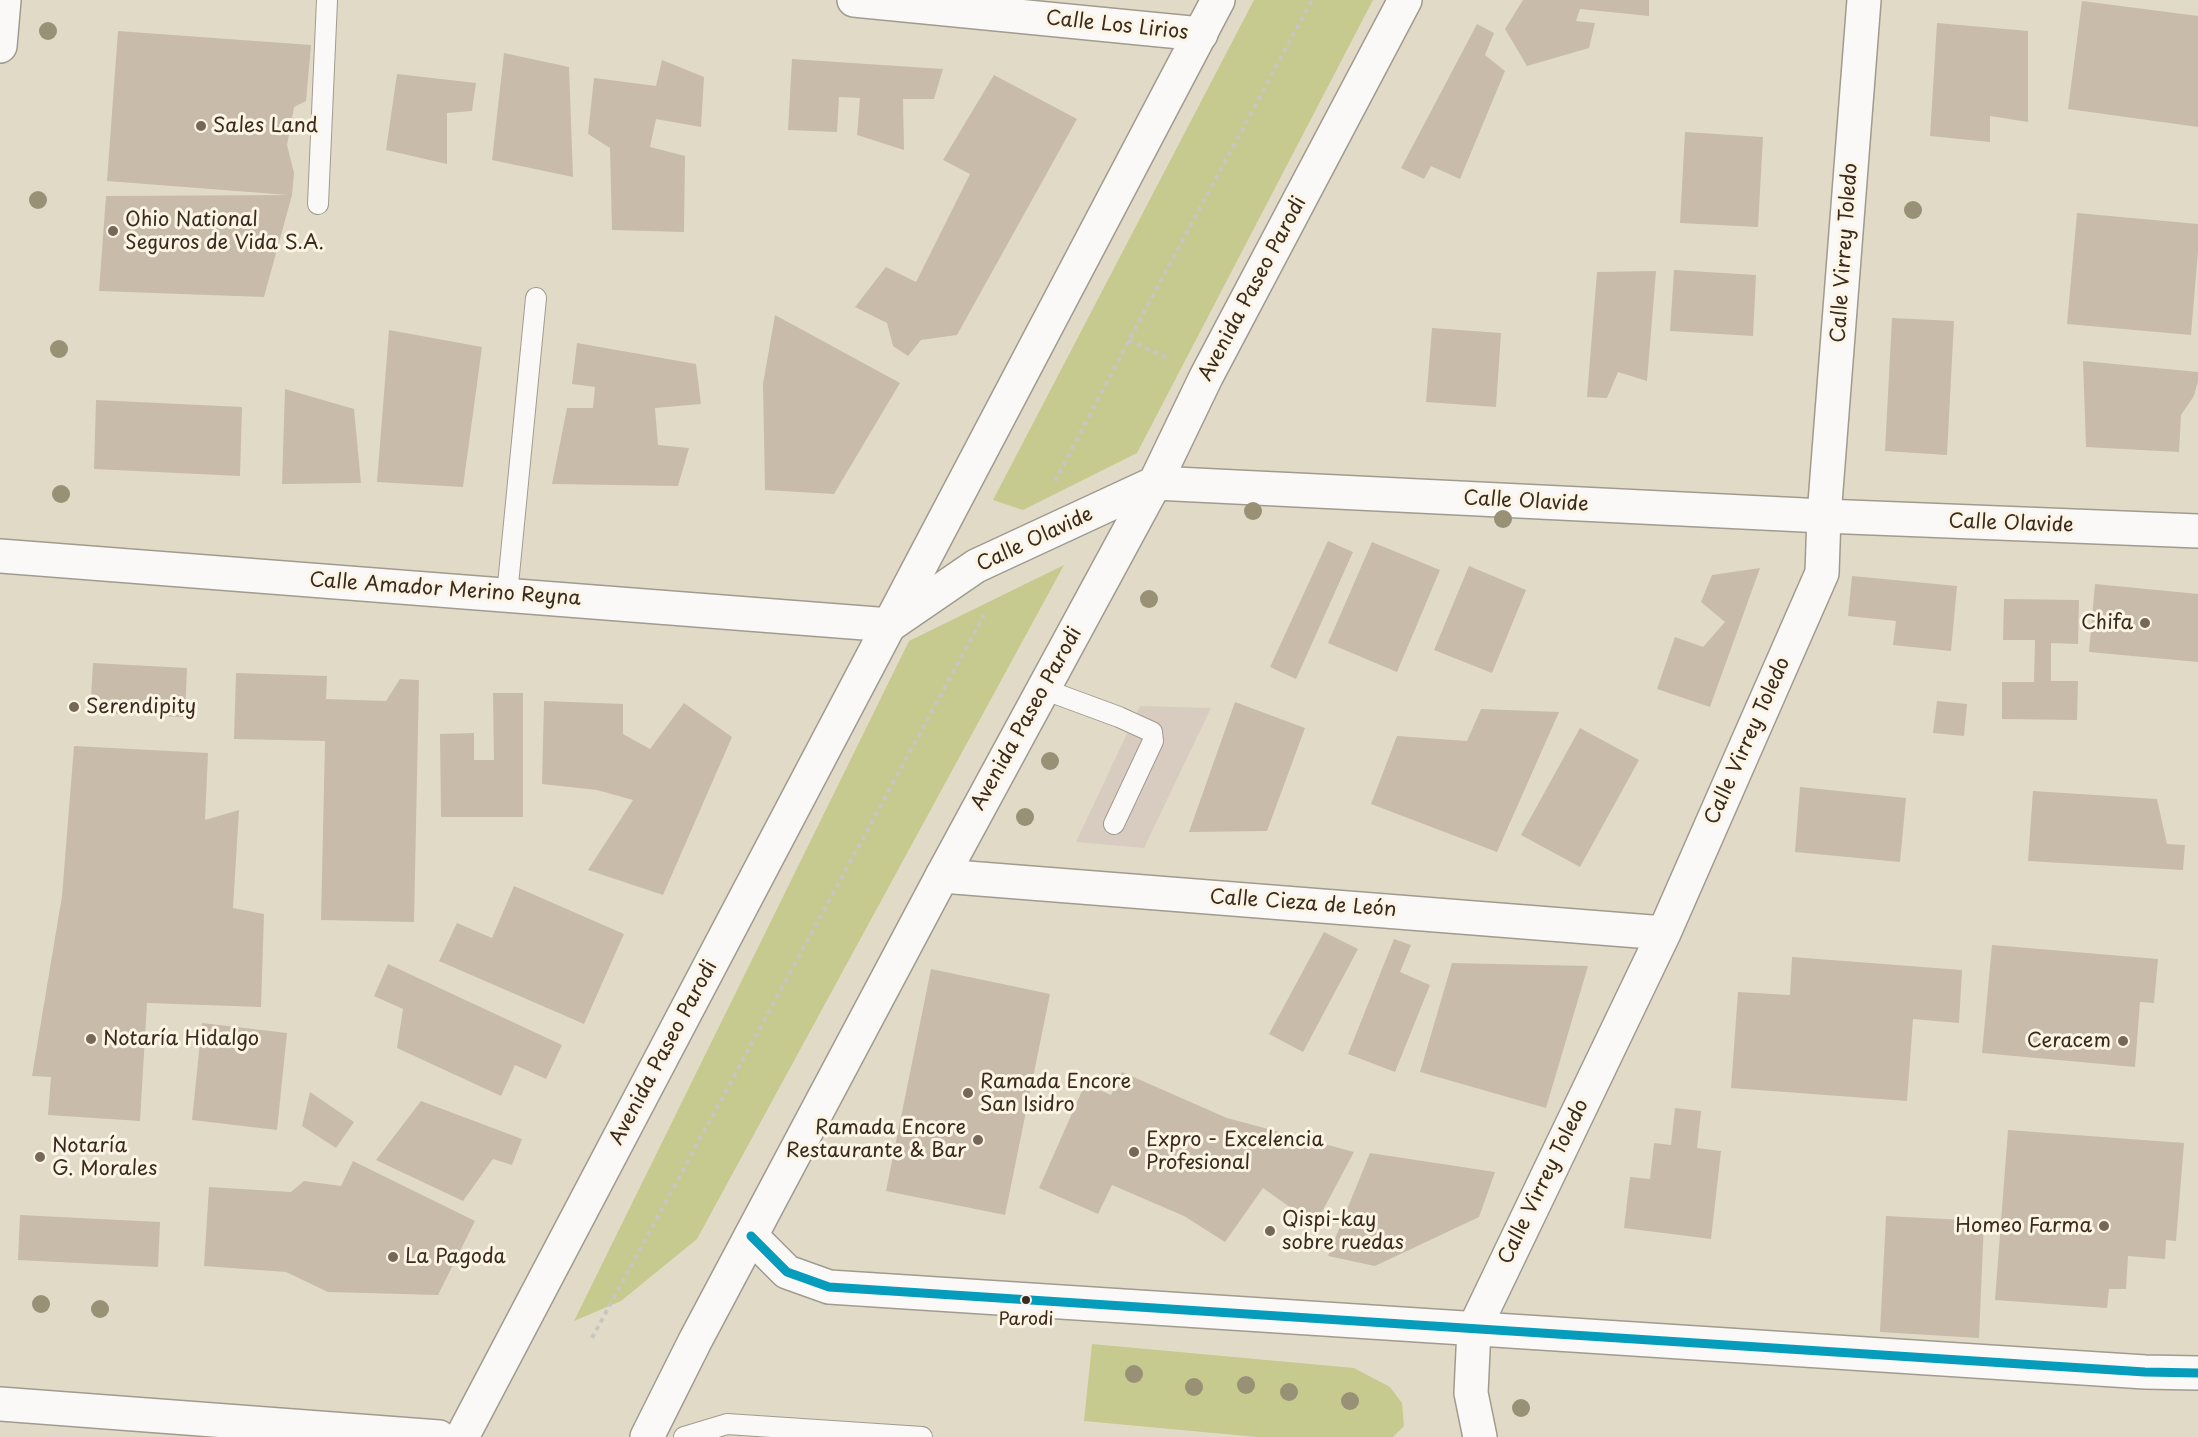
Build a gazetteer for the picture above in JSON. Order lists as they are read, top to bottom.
{
  "streets": {
    "street": [
      "Calle Los Lirios",
      "Calle Virrey Toledo",
      "Avenida Paseo Parodi",
      "Calle Olavide",
      "Calle Amador Merino Reyna",
      "Calle Cieza de León"
    ]
  },
  "crossings": [
    ["Calle Los Lirios", "Avenida Paseo Parodi"],
    ["Calle Virrey Toledo", "Calle Olavide"],
    ["Calle Virrey Toledo", "Calle Cieza de León"],
    ["Avenida Paseo Parodi", "Calle Olavide"],
    ["Avenida Paseo Parodi", "Calle Amador Merino Reyna"],
    ["Avenida Paseo Parodi", "Calle Cieza de León"],
    ["Calle Olavide", "Calle Amador Merino Reyna"]
  ],
  "places": [
    "Sales Land",
    "Ohio National Seguros de Vida S.A.",
    "Chifa",
    "Serendipity",
    "Notaría Hidalgo",
    "Ceracem",
    "Ramada Encore San Isidro",
    "Ramada Encore Restaurante & Bar",
    "Expro - Excelencia Profesional",
    "Notaría G. Morales",
    "Homeo Farma",
    "Qispi-kay sobre ruedas",
    "La Pagoda",
    "Parodi"
  ]
}
